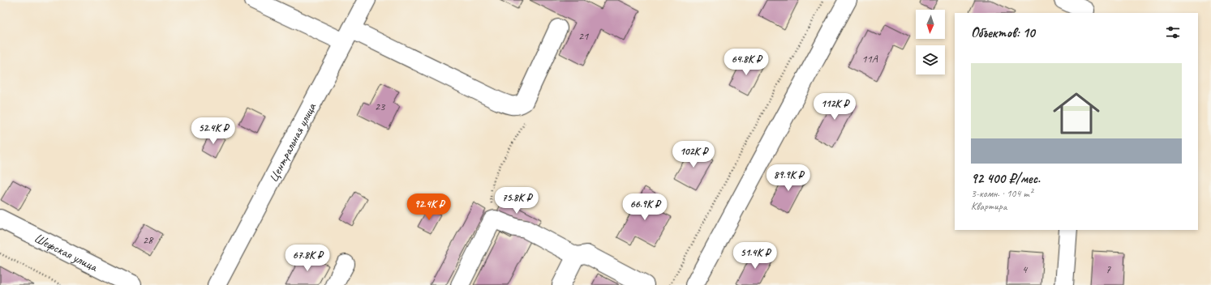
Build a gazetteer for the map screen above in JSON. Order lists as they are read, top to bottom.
{
  "streets": {
    "street": ["Центральная улица", "Шефская улица"]
  },
  "house_numbers": [
    "21",
    "11А",
    "23",
    "28",
    "4",
    "7"
  ],
  "north": "bottom",
  "page": {
    "heading": "Объектов: 10",
    "price": [
      "64.8K ₽",
      "112K ₽",
      "52.4K ₽",
      "102K ₽",
      "89.9K ₽",
      "75.8K ₽",
      "92.4K ₽",
      "66.9K ₽",
      "51.4K ₽",
      "67.8K ₽"
    ],
    "list": [
      {
        "name": "92 400 ₽/мес.",
        "note": "3-комн. · 104 m² · Квартира"
      }
    ]
  }
}
